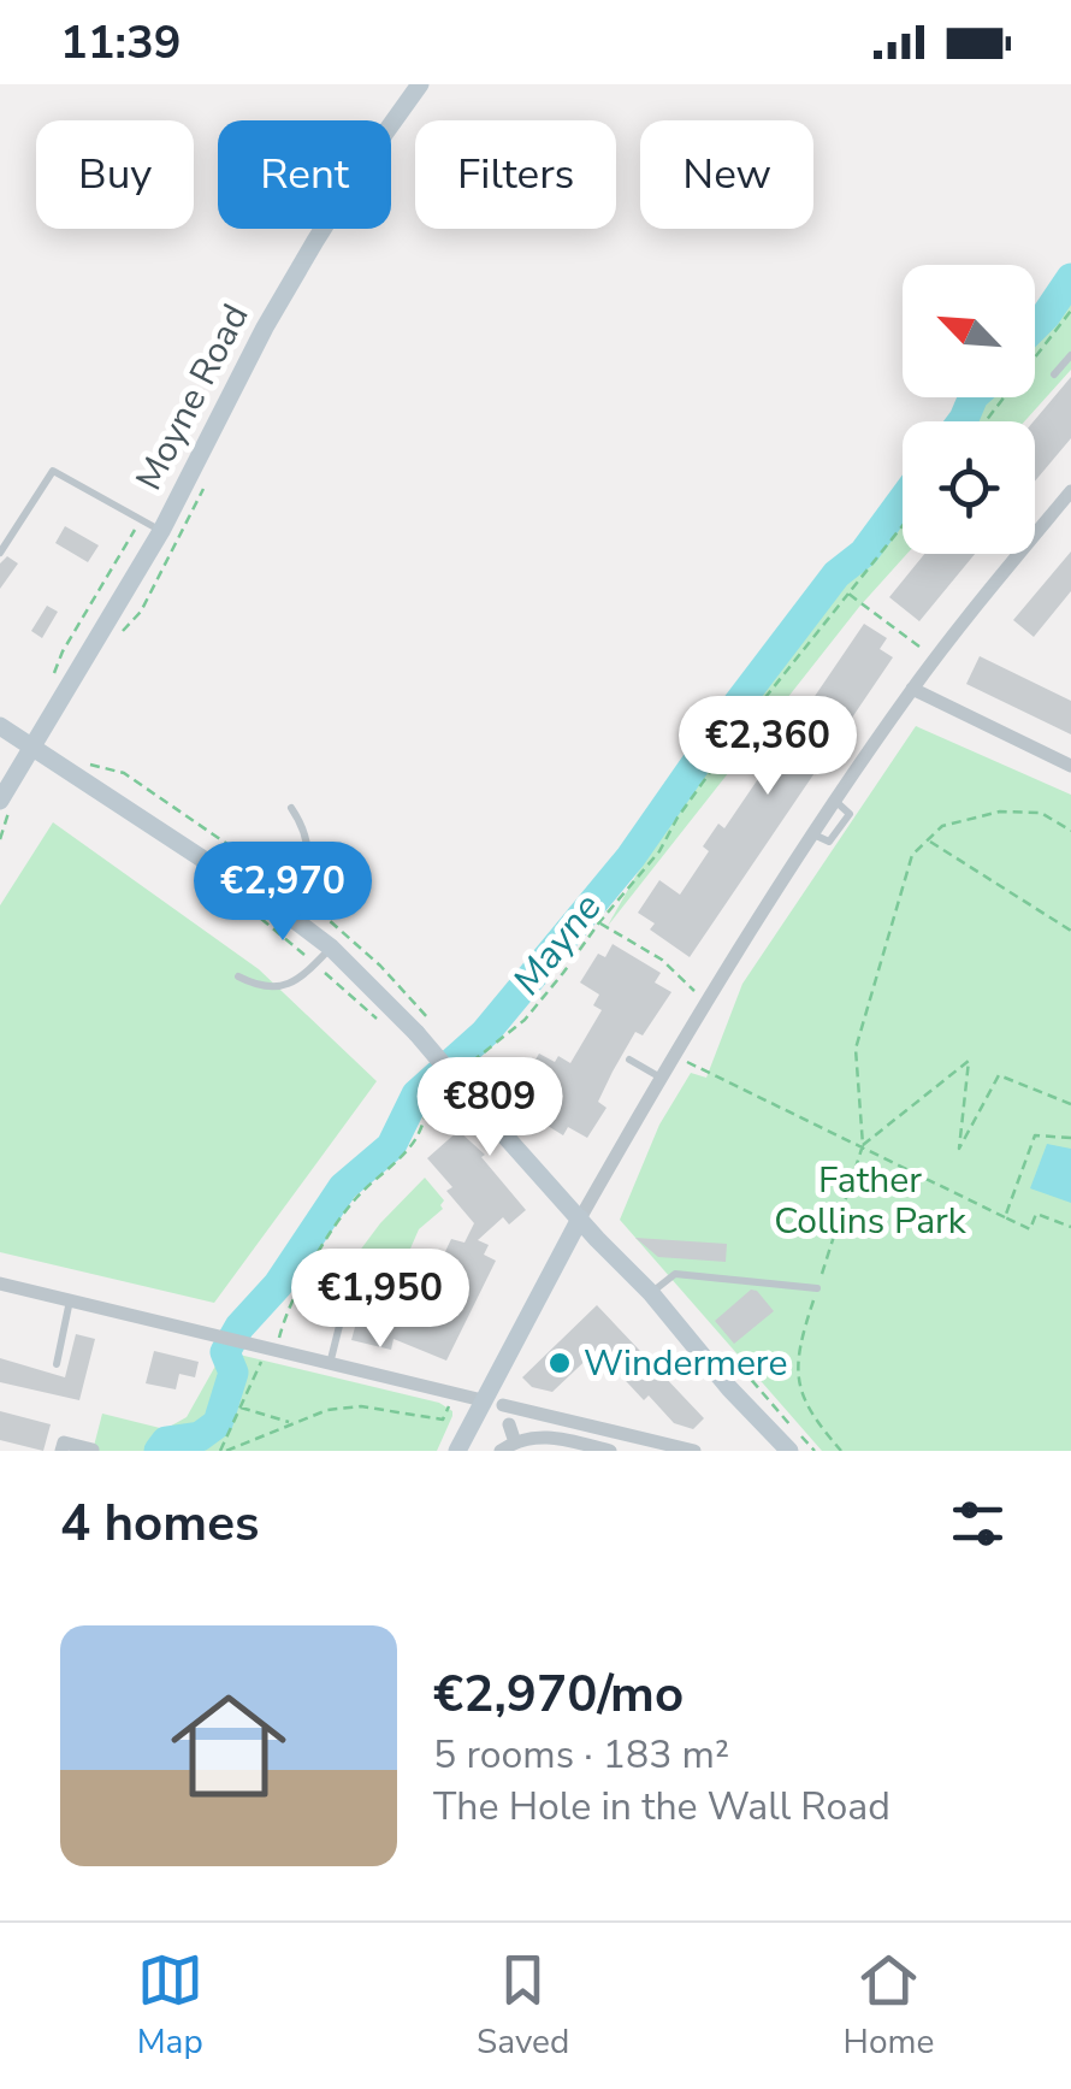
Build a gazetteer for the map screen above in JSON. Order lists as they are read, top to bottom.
{
  "streets": {
    "street": ["Moyne Road"]
  },
  "water": ["Mayne"],
  "parks": ["Father Collins Park"],
  "places": ["Windermere"],
  "north": "top left",
  "page": {
    "status": "11:39",
    "chip": [
      "Buy",
      "Rent",
      "Filters",
      "New"
    ],
    "price": [
      "€2,360",
      "€2,970",
      "€809",
      "€1,950"
    ],
    "heading": "4 homes",
    "list": [
      {
        "name": "€2,970/mo",
        "note": "5 rooms · 183 m² · The Hole in the Wall Road"
      }
    ],
    "tabs": ["Map", "Saved", "Home"]
  }
}
